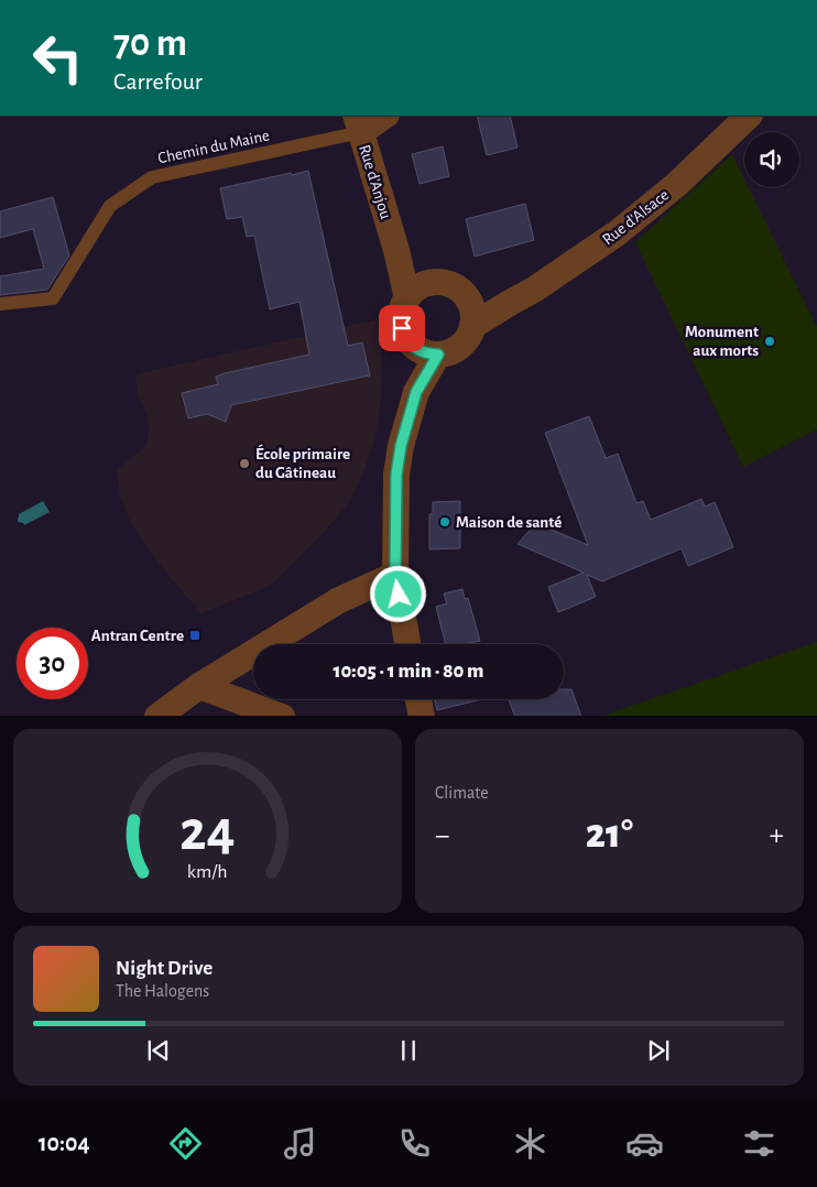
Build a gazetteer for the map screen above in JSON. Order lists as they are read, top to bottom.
{
  "streets": {
    "street": ["Rue d'Anjou", "Rue d'Alsace"],
    "lane": ["Chemin du Maine"]
  },
  "crossings": [
    ["Chemin du Maine", "Rue d'Anjou"],
    ["Rue d'Anjou", "Rue d'Alsace"]
  ],
  "places": {
    "other": ["Monument aux morts", "École primaire du Gâtineau", "Maison de santé"],
    "transit": ["Antran Centre"]
  },
  "page": {
    "turn": ["70 m", "Carrefour"],
    "limit": "30",
    "trip": "10:05 · 1 min · 80 m",
    "tile": "Climate",
    "heat": ["−", "21°", "+"],
    "song": ["Night Drive", "The Halogens"],
    "tabs": "10:04",
    "gauge": ["24", "km/h"]
  }
}
